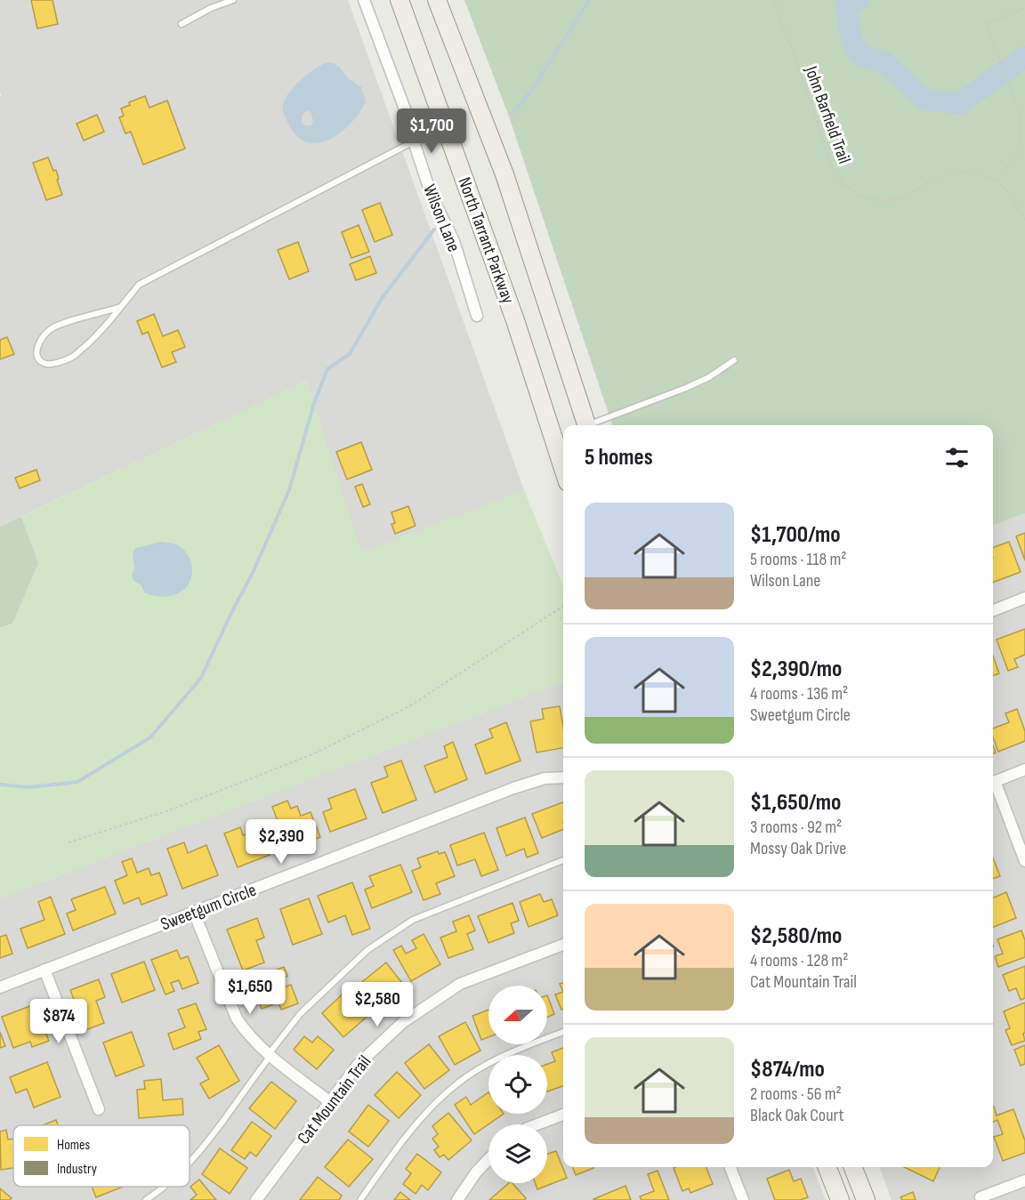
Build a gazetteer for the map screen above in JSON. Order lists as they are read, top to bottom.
{
  "streets": {
    "main road": ["North Tarrant Parkway"],
    "street": ["Wilson Lane", "Sweetgum Circle", "Cat Mountain Trail"],
    "path": ["John Barfield Trail"]
  },
  "legend": ["Homes", "Industry"],
  "north": "left",
  "page": {
    "price": [
      "$1,700",
      "$2,390",
      "$1,650",
      "$2,580",
      "$874"
    ],
    "heading": "5 homes",
    "list": [
      {
        "name": "$1,700/mo",
        "note": "5 rooms · 118 m² · Wilson Lane"
      },
      {
        "name": "$2,390/mo",
        "note": "4 rooms · 136 m² · Sweetgum Circle"
      },
      {
        "name": "$1,650/mo",
        "note": "3 rooms · 92 m² · Mossy Oak Drive"
      },
      {
        "name": "$2,580/mo",
        "note": "4 rooms · 128 m² · Cat Mountain Trail"
      },
      {
        "name": "$874/mo",
        "note": "2 rooms · 56 m² · Black Oak Court"
      }
    ]
  }
}
